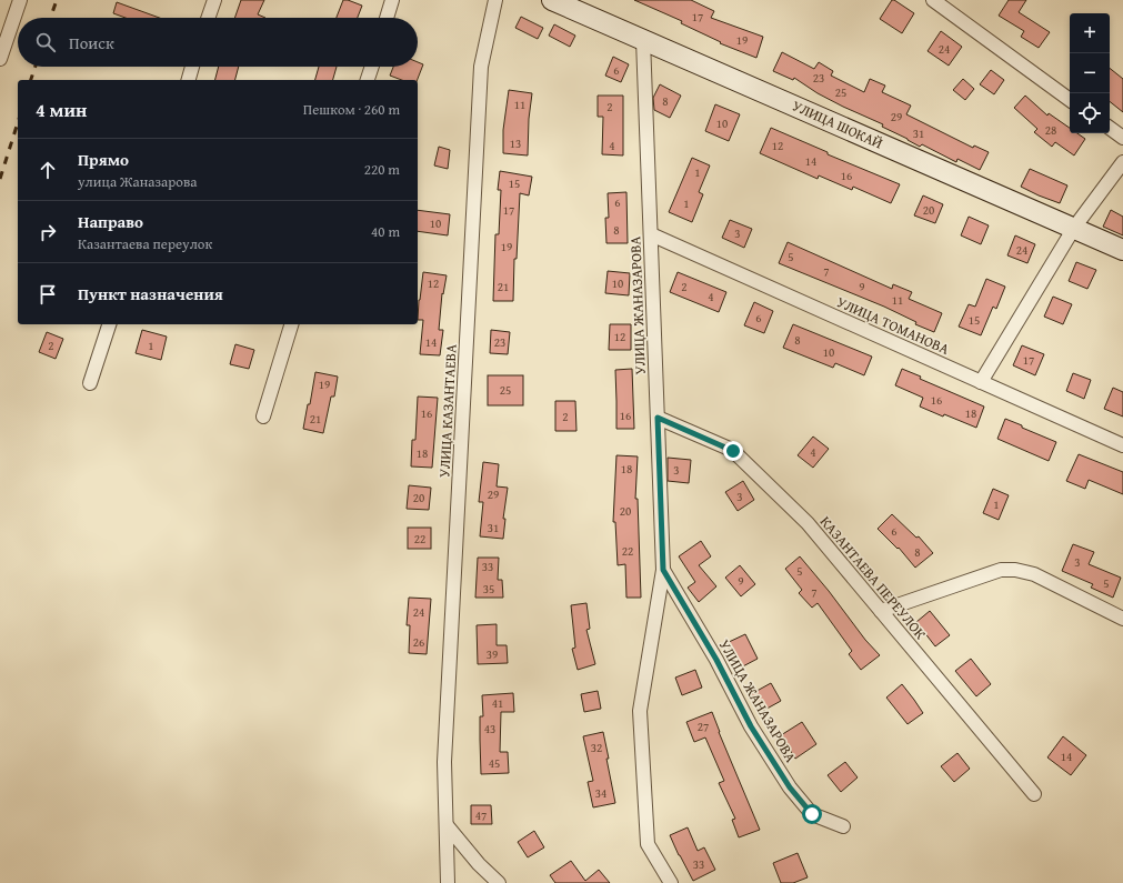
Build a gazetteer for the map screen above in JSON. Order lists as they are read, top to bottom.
{
  "streets": {
    "street": [
      "УЛИЦА ШОКАЙ",
      "УЛИЦА ЖАНАЗАРОВА",
      "УЛИЦА ТОМАНОВА",
      "УЛИЦА КАЗАНТАЕВА",
      "КАЗАНТАЕВА ПЕРЕУЛОК"
    ]
  },
  "crossings": [
    ["УЛИЦА ШОКАЙ", "УЛИЦА ЖАНАЗАРОВА"],
    ["УЛИЦА ЖАНАЗАРОВА", "УЛИЦА ТОМАНОВА"],
    ["УЛИЦА ЖАНАЗАРОВА", "КАЗАНТАЕВА ПЕРЕУЛОК"]
  ],
  "house_numbers": [
    "17",
    "19",
    "24",
    "6",
    "23",
    "25",
    "8",
    "11",
    "2",
    "29",
    "10",
    "28",
    "31",
    "13",
    "4",
    "12",
    "14",
    "1",
    "16",
    "15",
    "6",
    "1",
    "17",
    "20",
    "10",
    "8",
    "3",
    "19",
    "24",
    "5",
    "7",
    "12",
    "10",
    "21",
    "2",
    "9",
    "4",
    "11",
    "6",
    "15",
    "12",
    "8",
    "14",
    "23",
    "2",
    "1",
    "10",
    "17",
    "19",
    "25",
    "16",
    "16",
    "18",
    "16",
    "2",
    "21",
    "4",
    "18",
    "18",
    "3",
    "29",
    "3",
    "20",
    "1",
    "20",
    "31",
    "6",
    "22",
    "22",
    "8",
    "3",
    "33",
    "5",
    "9",
    "5",
    "35",
    "7",
    "24",
    "26",
    "39",
    "41",
    "27",
    "43",
    "32",
    "14",
    "45",
    "34",
    "47",
    "33"
  ],
  "page": {
    "map_buttons": ["+", "−"],
    "search": "Поиск",
    "heading": ["4 мин", "Пешком · 260 m"],
    "list": [
      ["Прямо", "улица Жаназарова", "220 m"],
      ["Направо", "Казантаева переулок", "40 m"],
      "Пункт назначения"
    ]
  }
}
